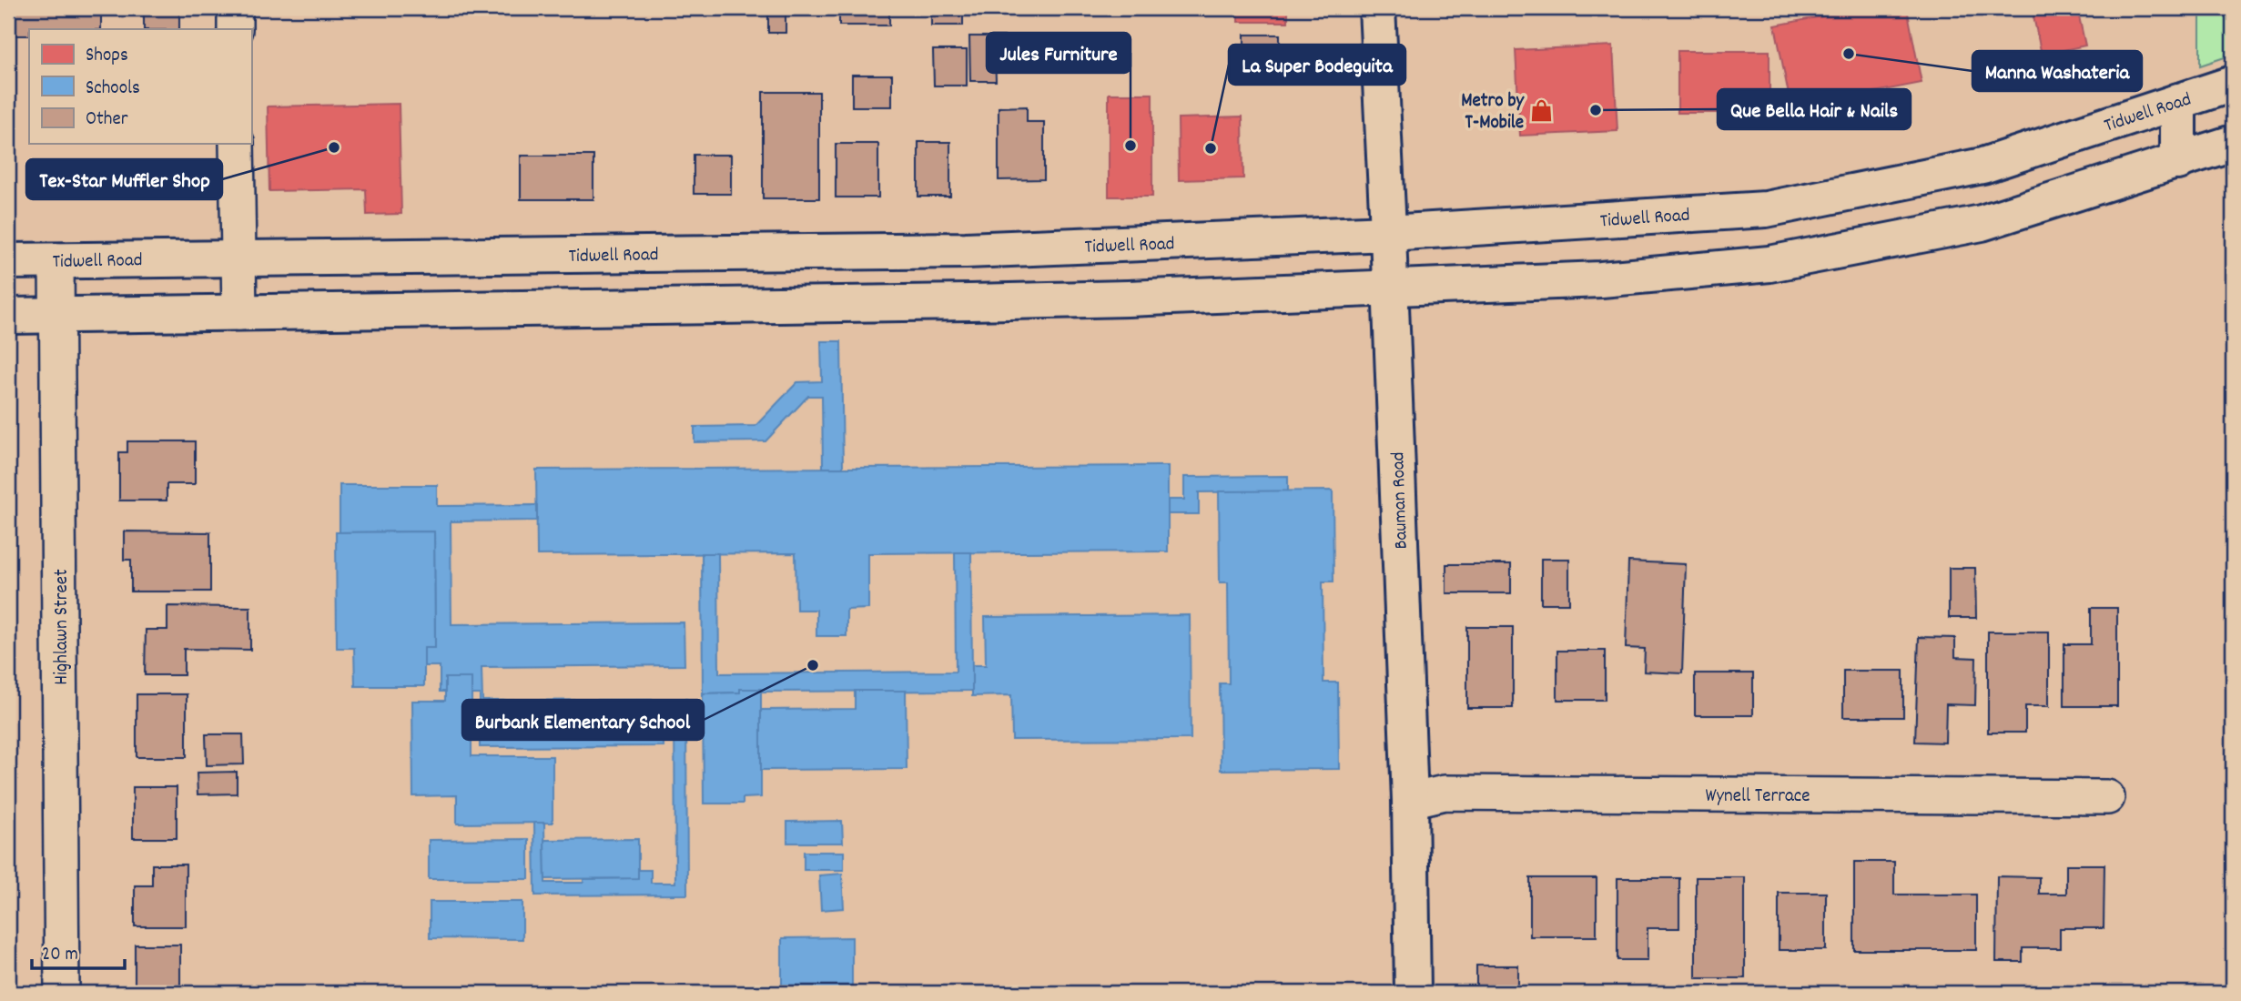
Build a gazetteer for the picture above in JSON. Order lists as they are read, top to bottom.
{
  "streets": {
    "main road": ["Tidwell Road", "Bauman Road"],
    "street": ["Highlawn Street", "Wynell Terrace"]
  },
  "crossings": [
    ["Tidwell Road", "Bauman Road"],
    ["Tidwell Road", "Highlawn Street"],
    ["Bauman Road", "Wynell Terrace"]
  ],
  "places": {
    "other": [
      "Manna Washateria",
      "Que Bella Hair & Nails",
      "Jules Furniture",
      "Tex-Star Muffler Shop",
      "La Super Bodeguita",
      "Burbank Elementary School"
    ],
    "shop": ["Metro by T-Mobile"]
  },
  "legend": ["Shops", "Schools", "Other"],
  "scale_bar": "20 m"
}
